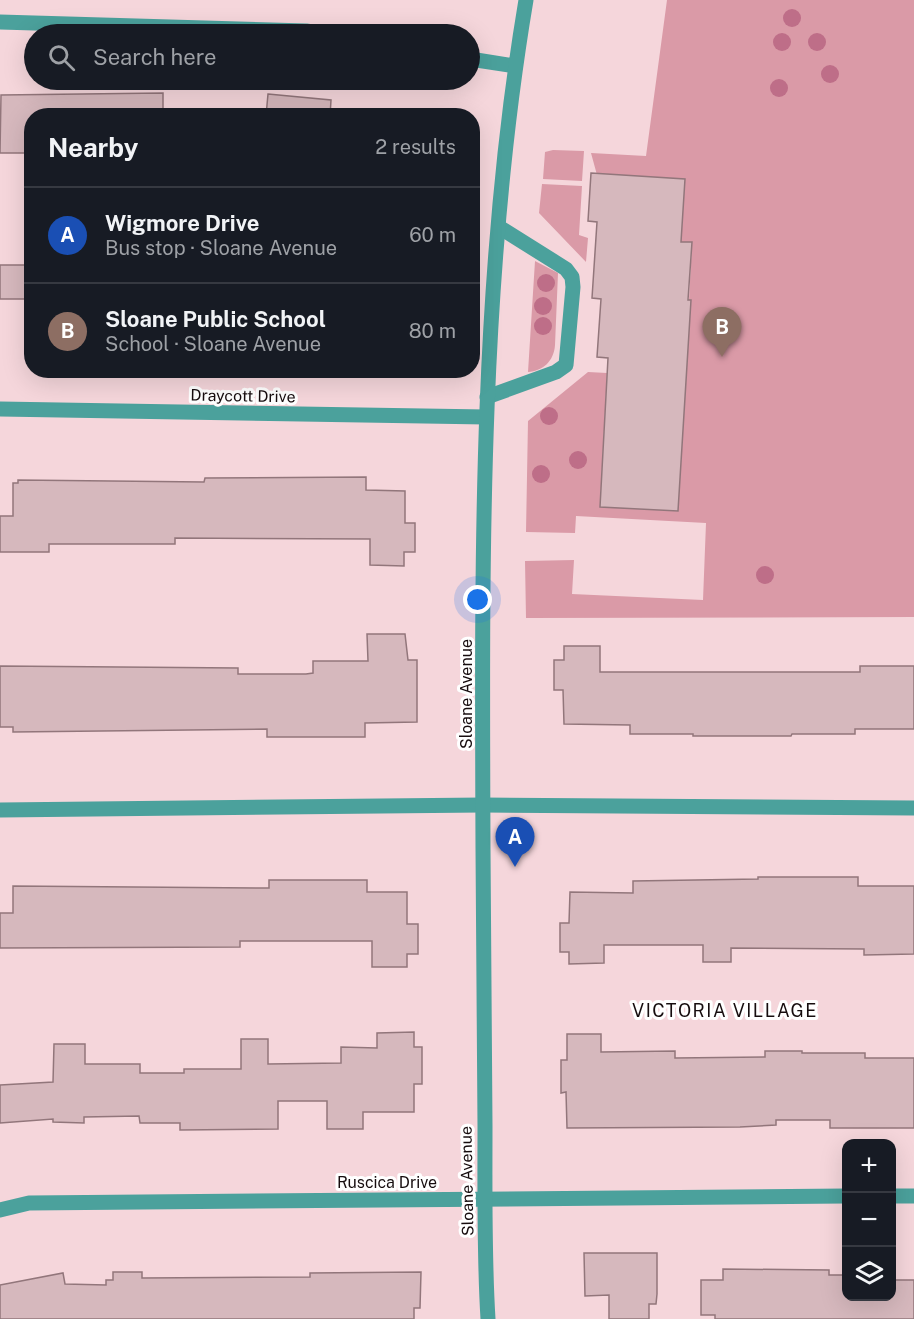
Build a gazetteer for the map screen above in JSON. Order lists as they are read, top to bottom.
{
  "streets": {
    "street": ["Draycott Drive", "Sloane Avenue", "Ruscica Drive"]
  },
  "crossings": [
    ["Draycott Drive", "Sloane Avenue"],
    ["Sloane Avenue", "Ruscica Drive"]
  ],
  "districts": ["VICTORIA VILLAGE"],
  "page": {
    "search": "Search here",
    "heading": ["Nearby", "2 results"],
    "list": [
      {
        "mark": "A",
        "name": "Wigmore Drive",
        "note": "Bus stop · Sloane Avenue",
        "value": "60 m"
      },
      {
        "mark": "B",
        "name": "Sloane Public School",
        "note": "School · Sloane Avenue",
        "value": "80 m"
      }
    ],
    "pins": ["B", "A"],
    "map_buttons": ["+", "−"]
  }
}
